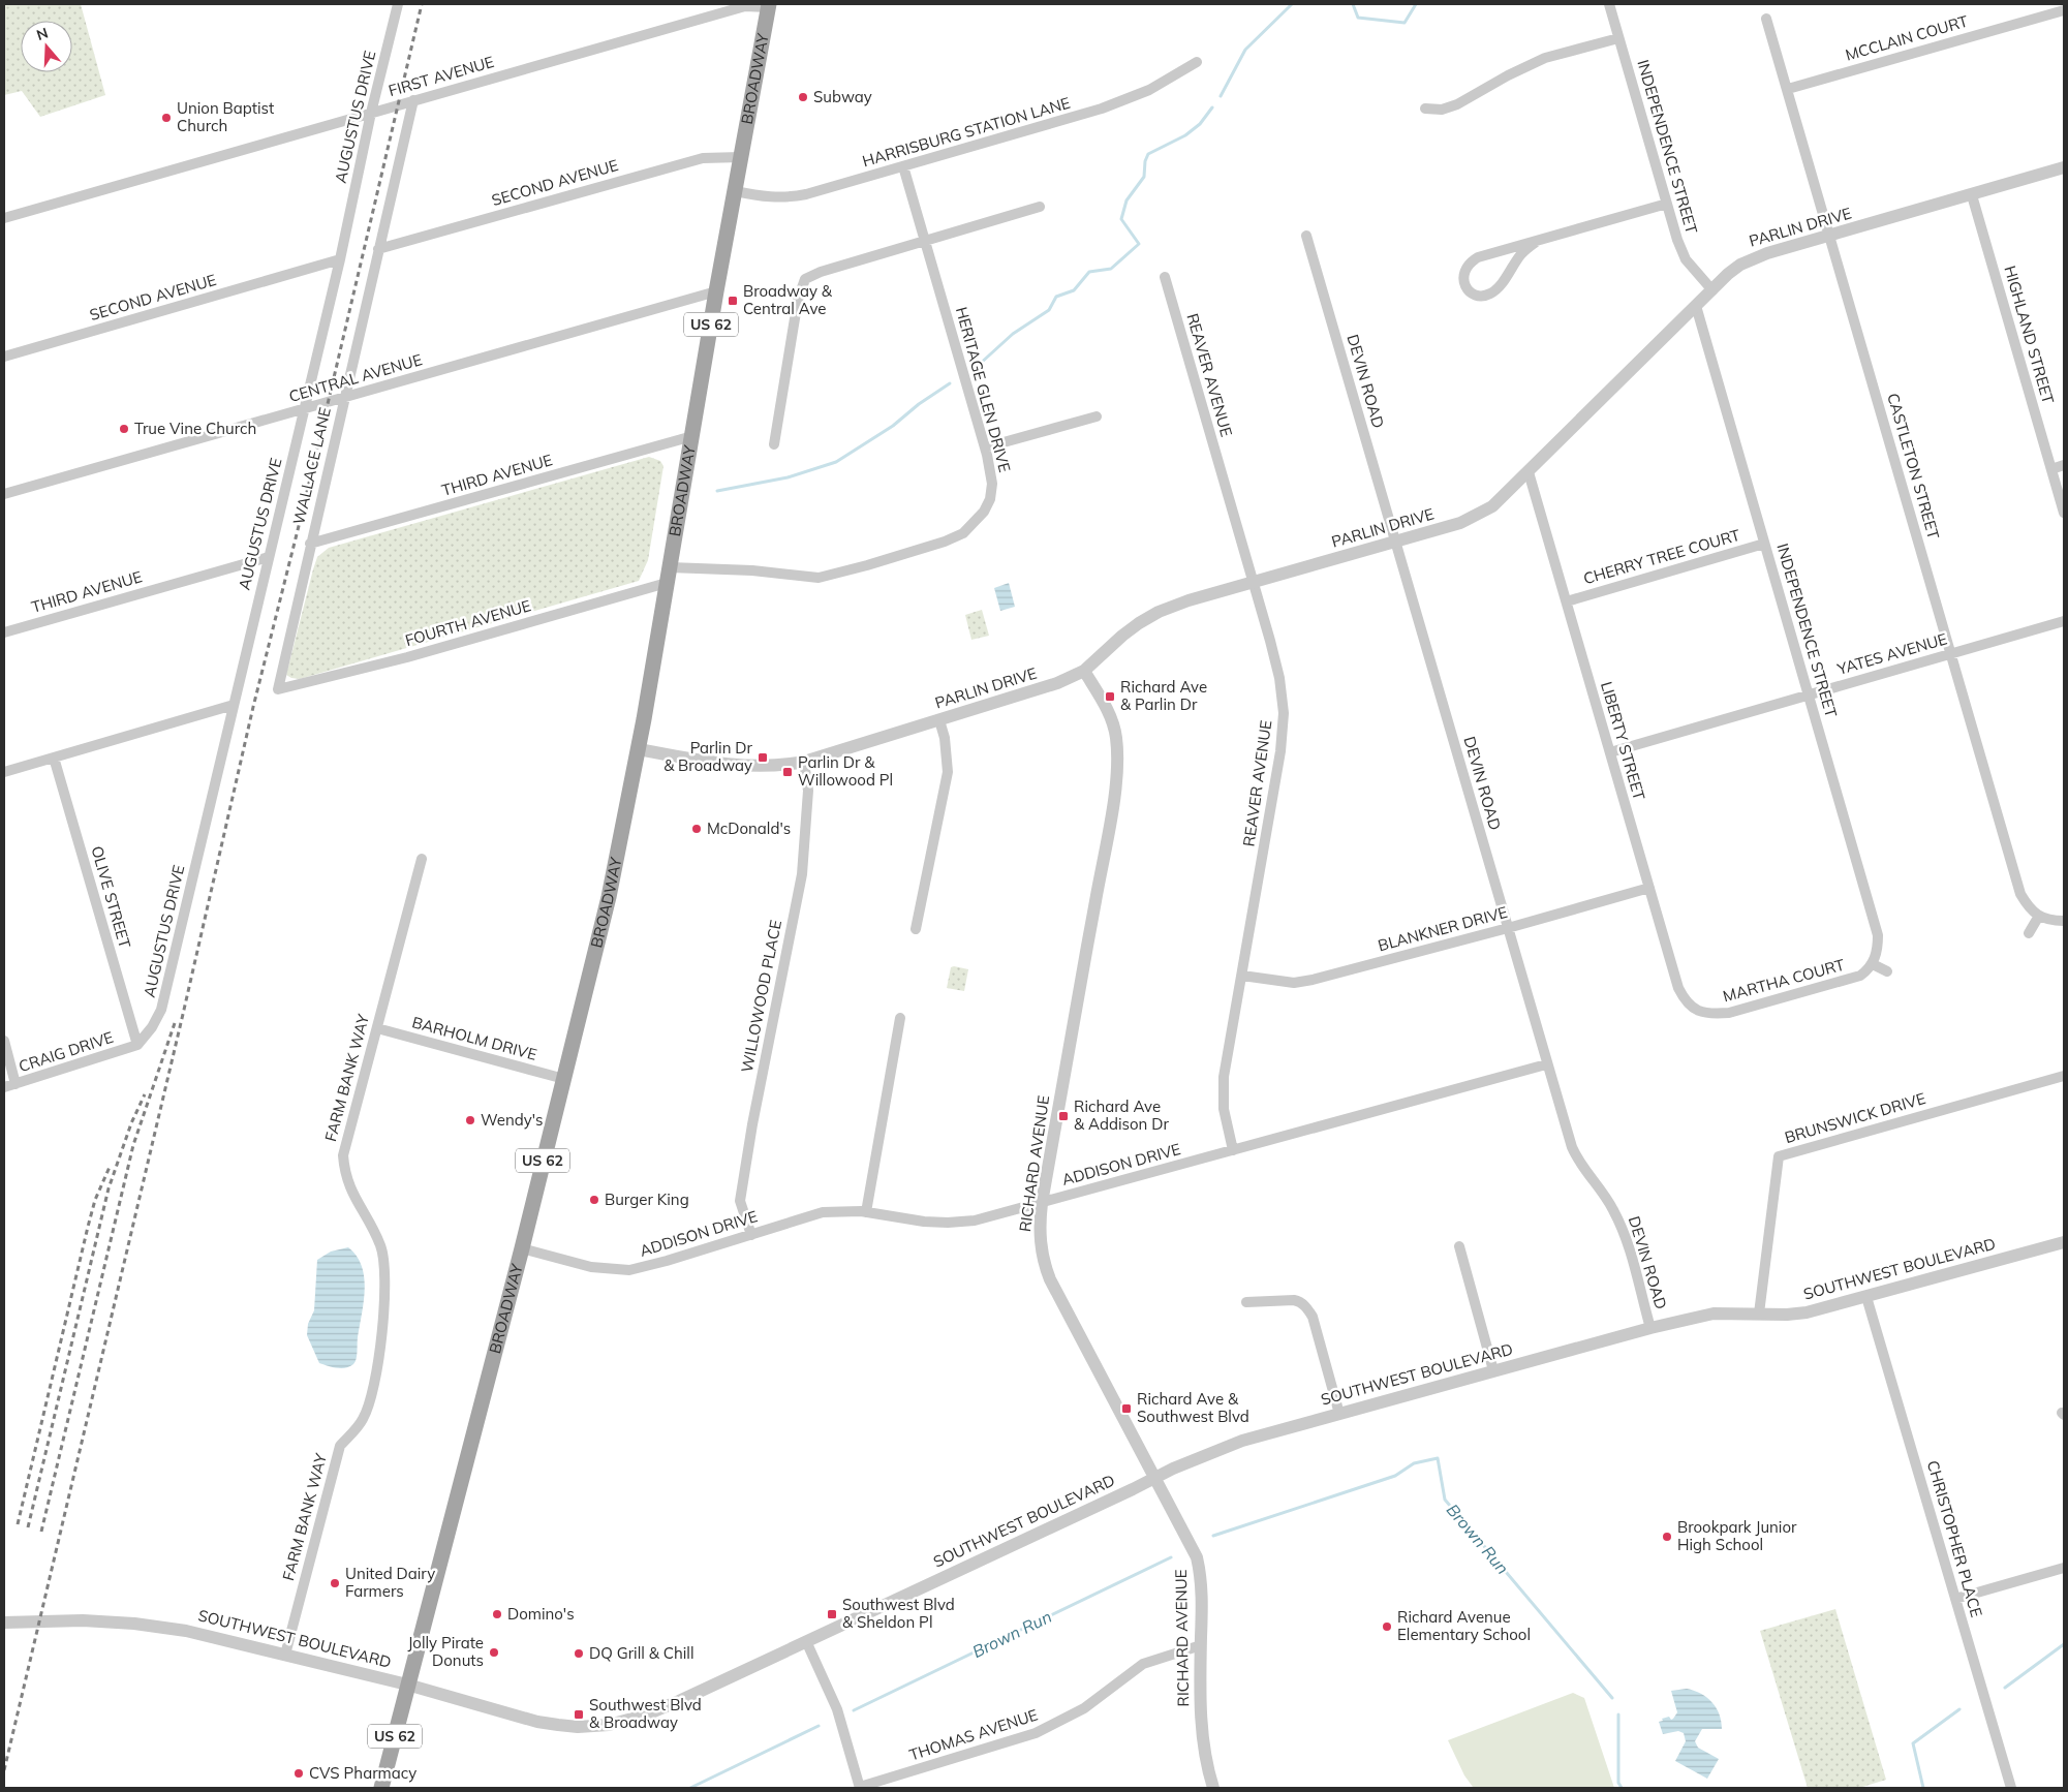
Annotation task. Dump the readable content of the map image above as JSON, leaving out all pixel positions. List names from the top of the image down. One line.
{"streets":{"main road":["BROADWAY","US 62"],"street":["MCCLAIN COURT","FIRST AVENUE","AUGUSTUS DRIVE","HARRISBURG STATION LANE","INDEPENDENCE STREET","SECOND AVENUE","PARLIN DRIVE","HIGHLAND STREET","REAVER AVENUE","CENTRAL AVENUE","DEVIN ROAD","HERITAGE GLEN DRIVE","WALLACE LANE","CASTLETON STREET","THIRD AVENUE","CHERRY TREE COURT","FOURTH AVENUE","YATES AVENUE","LIBERTY STREET","OLIVE STREET","BLANKNER DRIVE","MARTHA COURT","WILLOWOOD PLACE","BARHOLM DRIVE","CRAIG DRIVE","FARM BANK WAY","BRUNSWICK DRIVE","RICHARD AVENUE","ADDISON DRIVE","SOUTHWEST BOULEVARD","CHRISTOPHER PLACE","THOMAS AVENUE"]},"crossings":[["MCCLAIN COURT","CASTLETON STREET"],["FIRST AVENUE","BROADWAY"],["FIRST AVENUE","AUGUSTUS DRIVE"],["FIRST AVENUE","WALLACE LANE"],["BROADWAY","HARRISBURG STATION LANE"],["BROADWAY","SECOND AVENUE"],["BROADWAY","PARLIN DRIVE"],["BROADWAY","CENTRAL AVENUE"],["BROADWAY","HERITAGE GLEN DRIVE"],["BROADWAY","THIRD AVENUE"],["BROADWAY","FOURTH AVENUE"],["BROADWAY","BARHOLM DRIVE"],["BROADWAY","ADDISON DRIVE"],["BROADWAY","SOUTHWEST BOULEVARD"],["AUGUSTUS DRIVE","SECOND AVENUE"],["AUGUSTUS DRIVE","CENTRAL AVENUE"],["AUGUSTUS DRIVE","THIRD AVENUE"],["AUGUSTUS DRIVE","OLIVE STREET"],["AUGUSTUS DRIVE","CRAIG DRIVE"],["HARRISBURG STATION LANE","HERITAGE GLEN DRIVE"],["INDEPENDENCE STREET","PARLIN DRIVE"],["INDEPENDENCE STREET","CHERRY TREE COURT"],["INDEPENDENCE STREET","YATES AVENUE"],["INDEPENDENCE STREET","MARTHA COURT"],["SECOND AVENUE","WALLACE LANE"],["PARLIN DRIVE","HIGHLAND STREET"],["PARLIN DRIVE","REAVER AVENUE"],["PARLIN DRIVE","DEVIN ROAD"],["PARLIN DRIVE","CASTLETON STREET"],["PARLIN DRIVE","LIBERTY STREET"],["PARLIN DRIVE","WILLOWOOD PLACE"],["PARLIN DRIVE","RICHARD AVENUE"],["REAVER AVENUE","BLANKNER DRIVE"],["REAVER AVENUE","ADDISON DRIVE"],["CENTRAL AVENUE","WALLACE LANE"],["DEVIN ROAD","BLANKNER DRIVE"],["DEVIN ROAD","ADDISON DRIVE"],["DEVIN ROAD","SOUTHWEST BOULEVARD"],["WALLACE LANE","THIRD AVENUE"],["WALLACE LANE","FOURTH AVENUE"],["CASTLETON STREET","YATES AVENUE"],["CHERRY TREE COURT","LIBERTY STREET"],["YATES AVENUE","LIBERTY STREET"],["LIBERTY STREET","BLANKNER DRIVE"],["LIBERTY STREET","MARTHA COURT"],["OLIVE STREET","CRAIG DRIVE"],["WILLOWOOD PLACE","ADDISON DRIVE"],["BARHOLM DRIVE","FARM BANK WAY"],["FARM BANK WAY","SOUTHWEST BOULEVARD"],["BRUNSWICK DRIVE","SOUTHWEST BOULEVARD"],["RICHARD AVENUE","ADDISON DRIVE"],["RICHARD AVENUE","SOUTHWEST BOULEVARD"],["RICHARD AVENUE","THOMAS AVENUE"],["SOUTHWEST BOULEVARD","CHRISTOPHER PLACE"]],"water":["Brown Run"],"places":{"other":["Subway","Union Baptist Church","True Vine Church","McDonald's","Wendy's","Burger King","Brookpark Junior High School","United Dairy Farmers","Domino's","Richard Avenue Elementary School","Jolly Pirate Donuts","DQ Grill & Chill","CVS Pharmacy"],"transit":["Broadway & Central Ave","Richard Ave & Parlin Dr","Parlin Dr & Broadway","Parlin Dr & Willowood Pl","Richard Ave & Addison Dr","Richard Ave & Southwest Blvd","Southwest Blvd & Sheldon Pl","Southwest Blvd & Broadway"]},"north":"top"}
